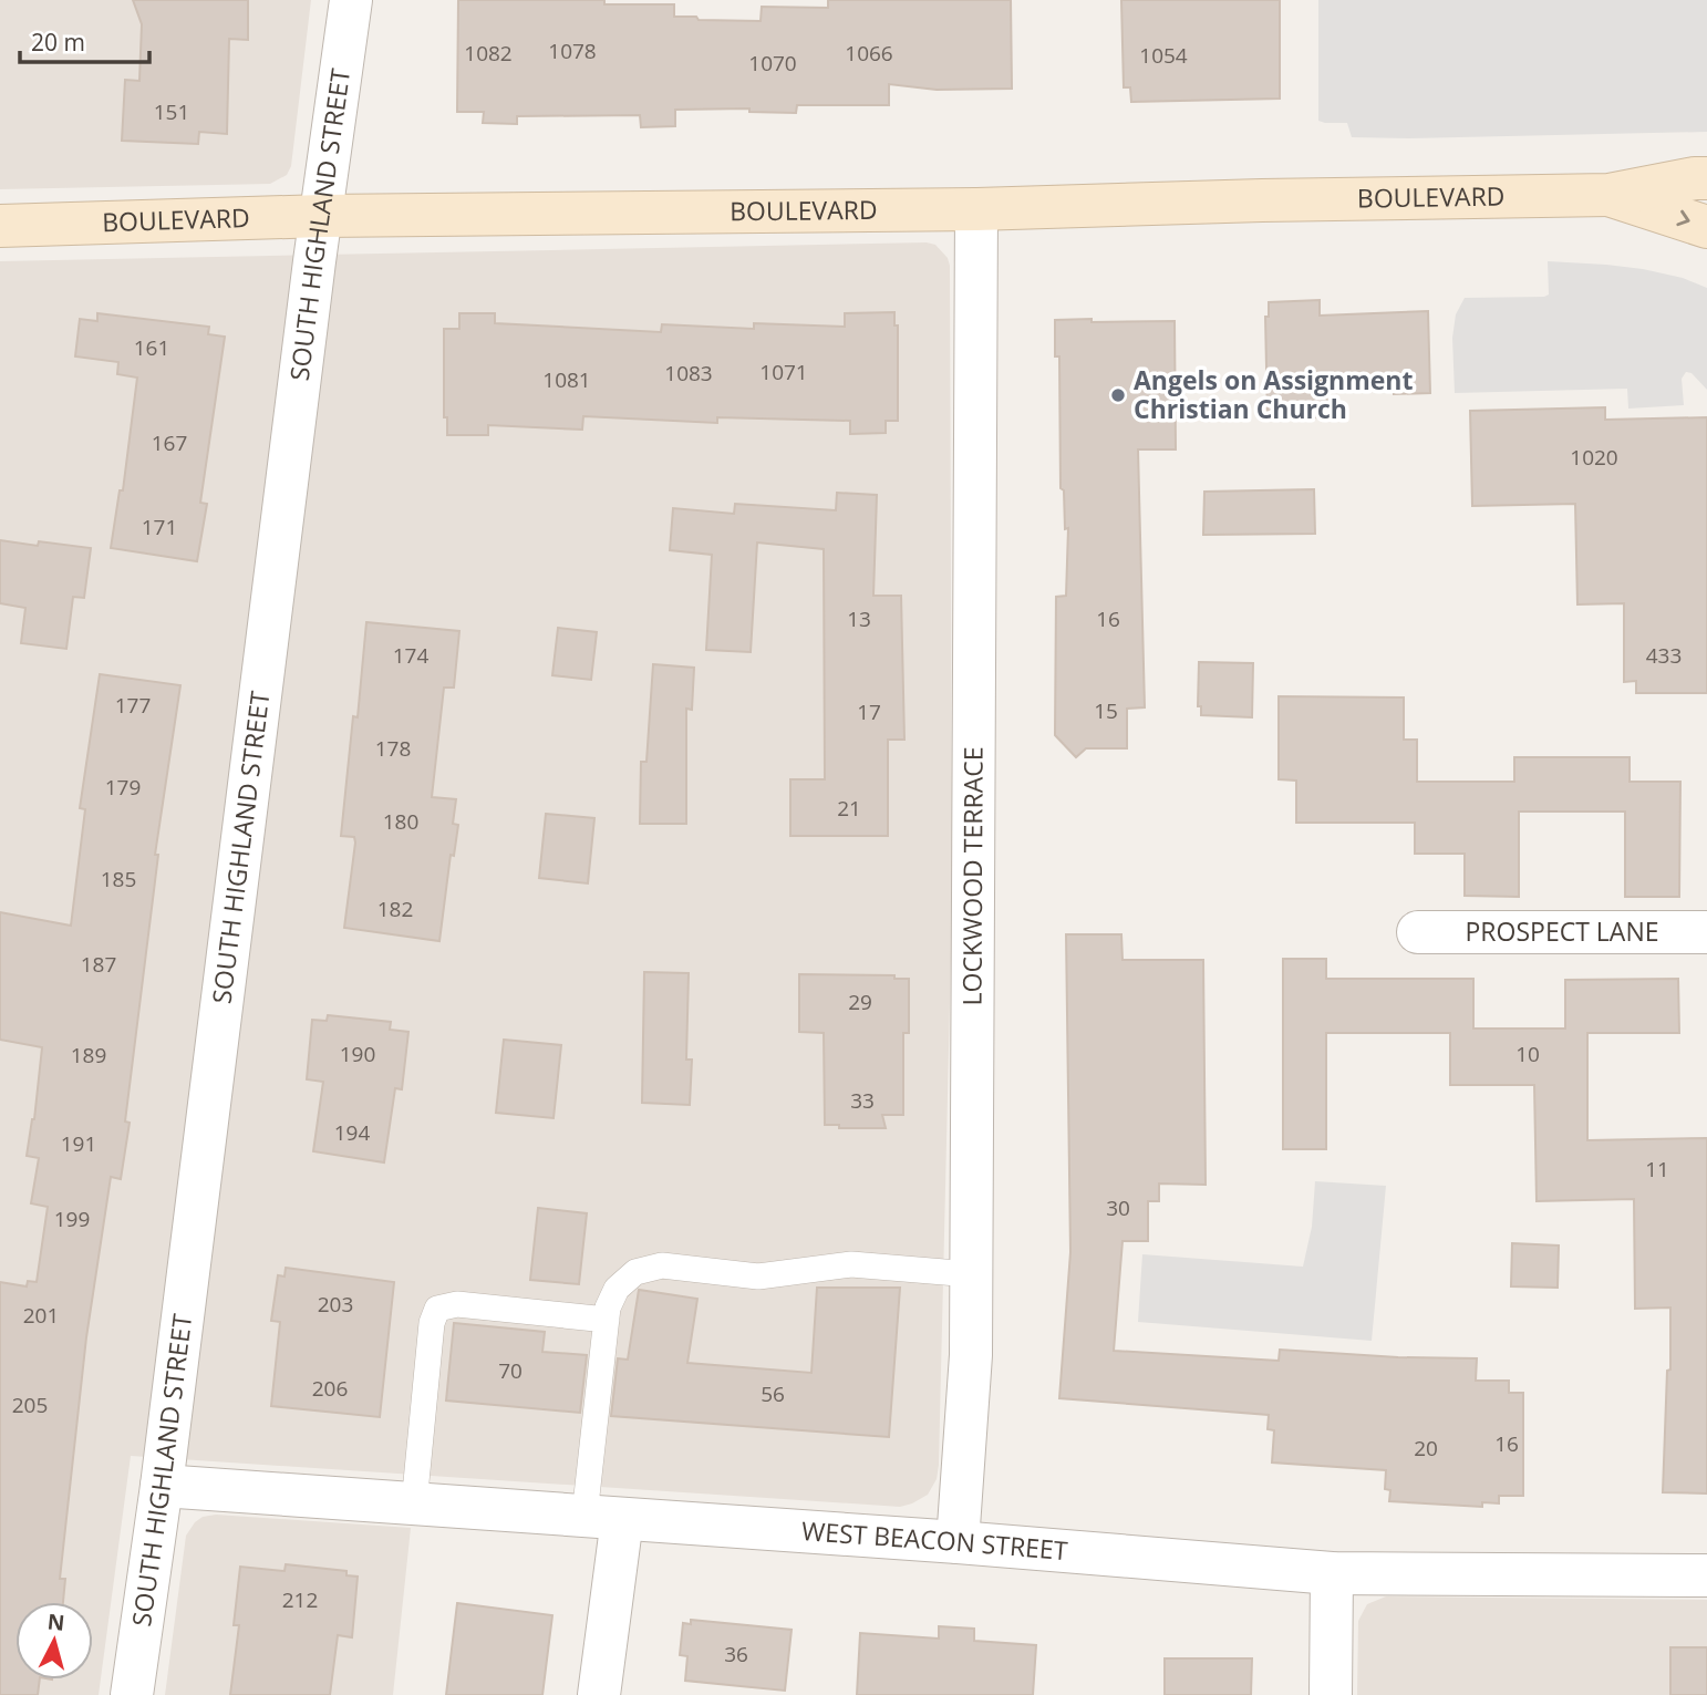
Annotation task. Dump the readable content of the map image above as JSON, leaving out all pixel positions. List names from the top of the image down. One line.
{"streets":{"main road":["BOULEVARD"],"street":["SOUTH HIGHLAND STREET","LOCKWOOD TERRACE","PROSPECT LANE","WEST BEACON STREET"]},"crossings":[["BOULEVARD","SOUTH HIGHLAND STREET"],["BOULEVARD","LOCKWOOD TERRACE"],["SOUTH HIGHLAND STREET","WEST BEACON STREET"],["LOCKWOOD TERRACE","WEST BEACON STREET"]],"places":["Angels on Assignment Christian Church"],"house_numbers":["1078","1082","1066","1054","1070","151","161","1071","1083","1081","167","1020","171","13","16","174","433","177","15","17","178","179","21","180","185","182","187","29","190","10","189","33","194","191","11","30","199","203","201","70","206","56","205","16","20","212","36"],"scale_bar":"20 m","north":"top"}
